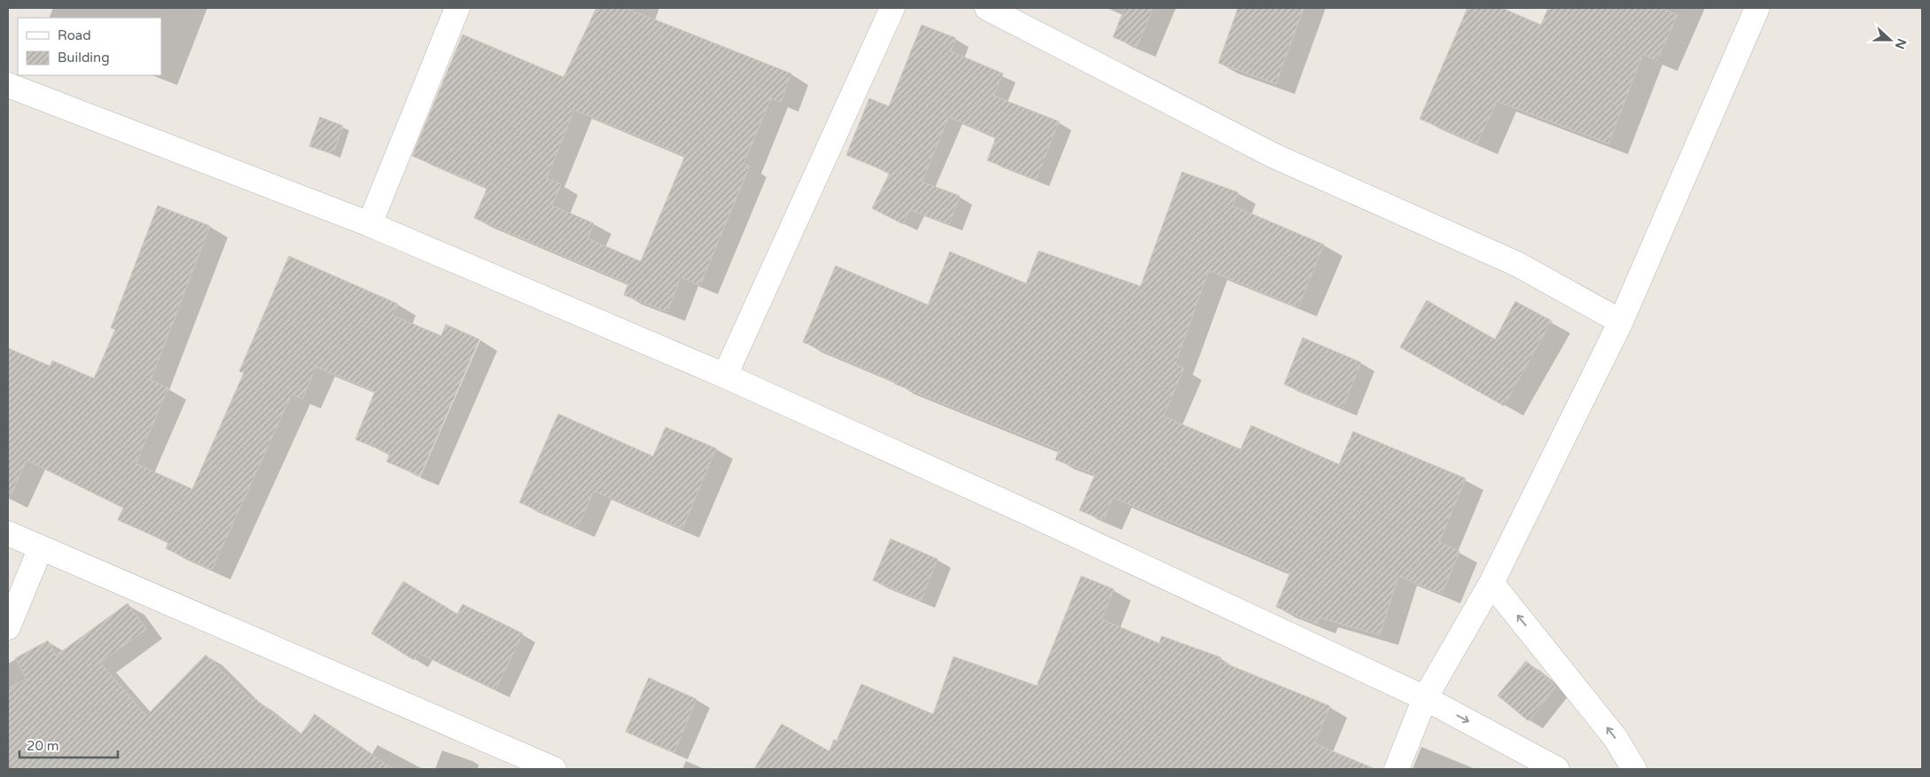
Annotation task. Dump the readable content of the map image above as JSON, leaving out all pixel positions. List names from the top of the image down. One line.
{"legend":["Road","Building"],"scale_bar":"20 m","north":"right"}
